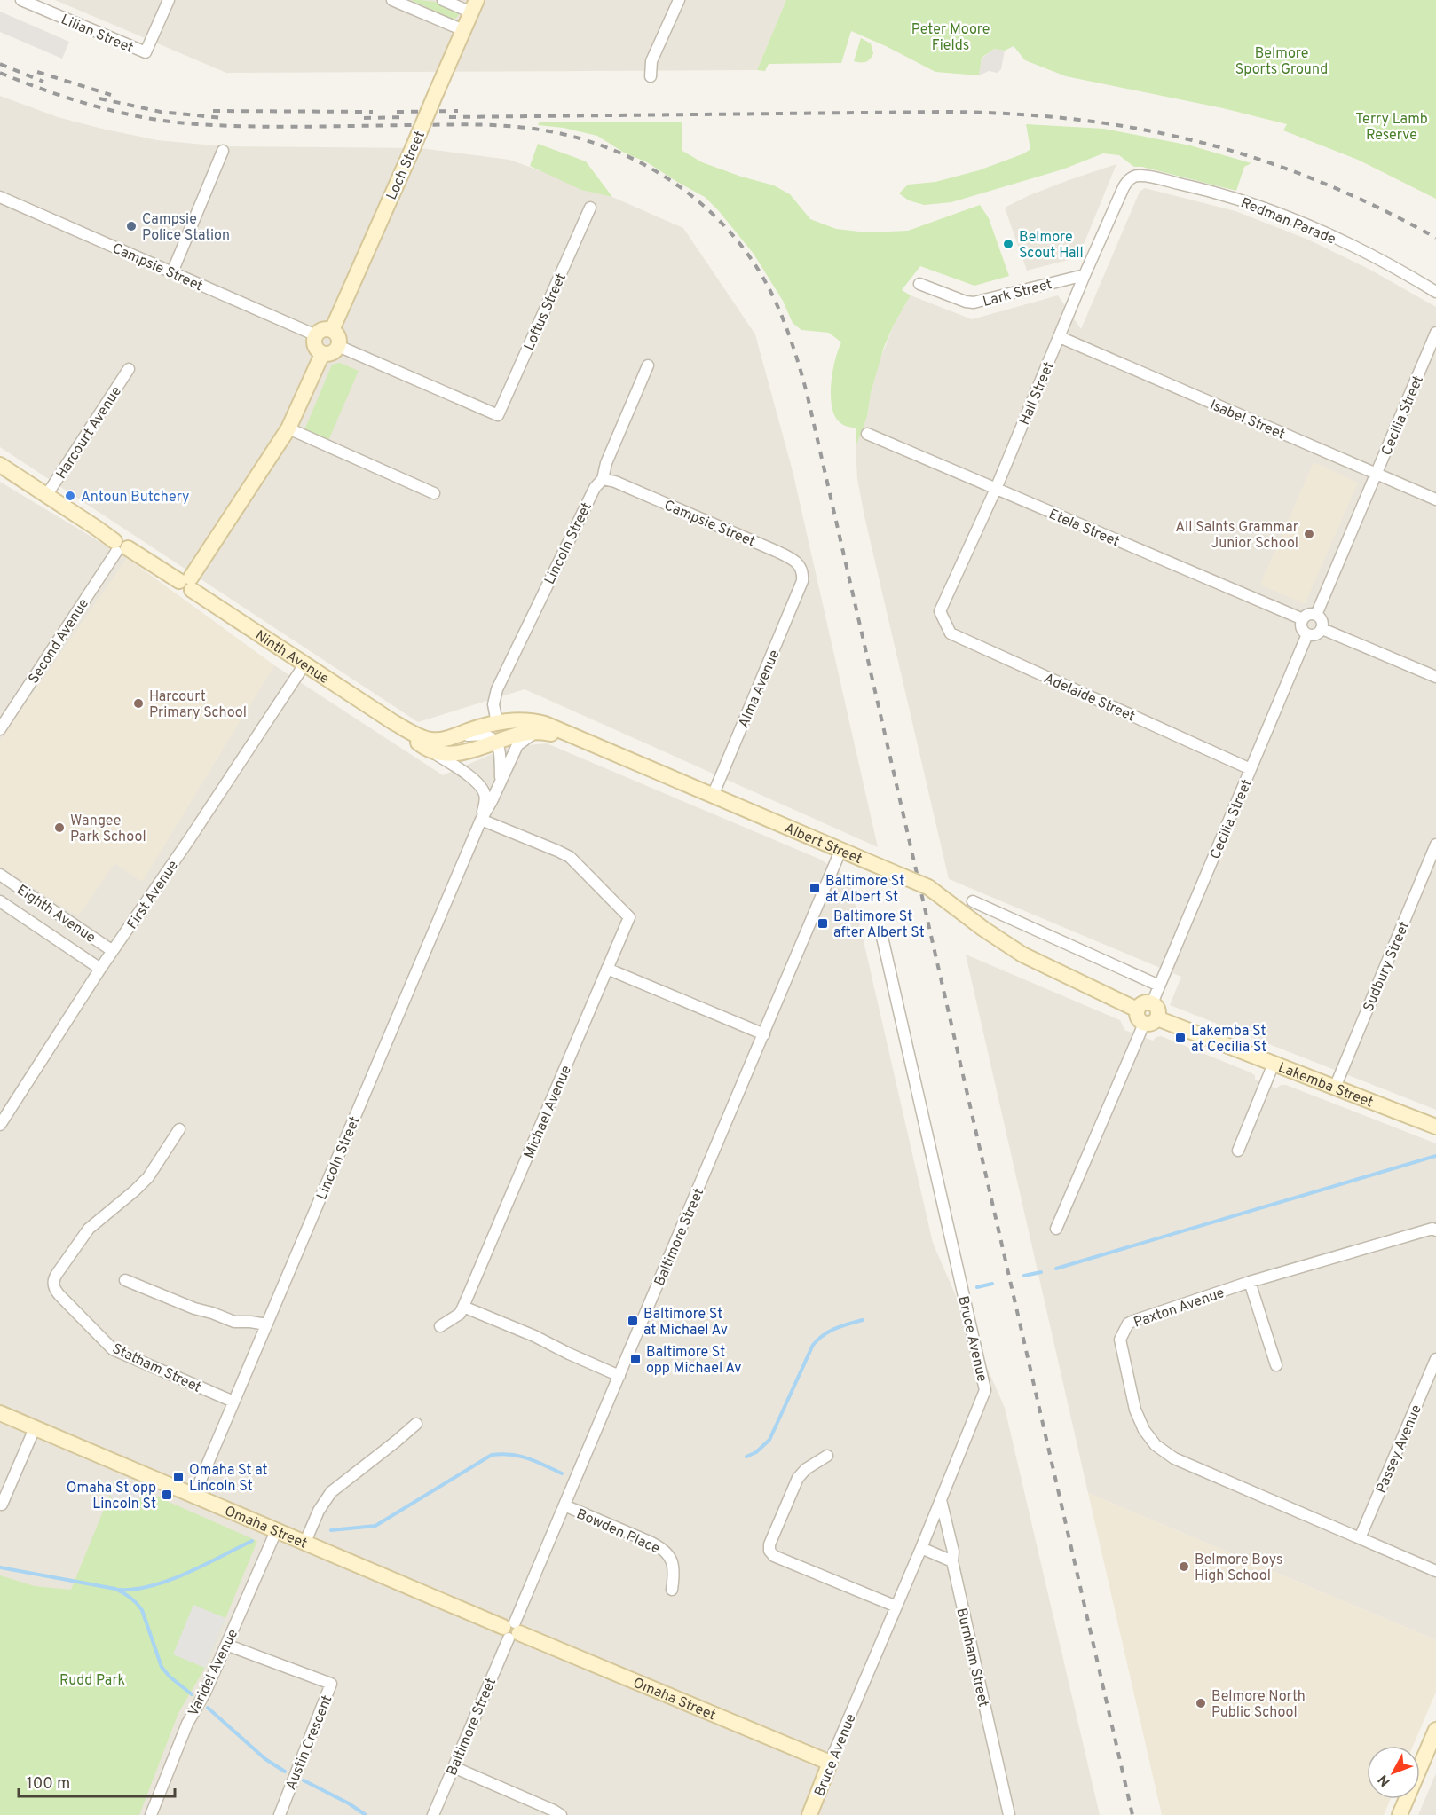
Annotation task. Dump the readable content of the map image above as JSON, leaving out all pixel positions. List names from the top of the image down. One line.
{"streets":{"main road":["Loch Street","Ninth Avenue","Albert Street","Lakemba Street","Bruce Avenue","Omaha Street"],"street":["Lilian Street","Redman Parade","Campsie Street","Lark Street","Loftus Street","Hall Street","Cecilia Street","Isabel Street","Harcourt Avenue","Etela Street","Lincoln Street","Second Avenue","Alma Avenue","Adelaide Street","First Avenue","Eighth Avenue","Sudbury Street","Michael Avenue","Baltimore Street","Paxton Avenue","Statham Street","Passey Avenue","Bowden Place","Burnham Street","Varidel Avenue","Austin Crescent"]},"crossings":[["Loch Street","Campsie Street"],["Loch Street","Loftus Street"],["Redman Parade","Hall Street"],["Campsie Street","Loftus Street"],["Campsie Street","Lincoln Street"],["Campsie Street","Alma Avenue"],["Lark Street","Hall Street"],["Hall Street","Isabel Street"],["Hall Street","Etela Street"],["Hall Street","Adelaide Street"],["Cecilia Street","Isabel Street"],["Cecilia Street","Etela Street"],["Cecilia Street","Adelaide Street"],["Cecilia Street","Albert Street"],["Cecilia Street","Lakemba Street"],["Harcourt Avenue","Ninth Avenue"],["Lincoln Street","Albert Street"],["Lincoln Street","Michael Avenue"],["Lincoln Street","Statham Street"],["Lincoln Street","Omaha Street"],["Second Avenue","Ninth Avenue"],["Ninth Avenue","Albert Street"],["Ninth Avenue","First Avenue"],["Alma Avenue","Albert Street"],["Albert Street","Lakemba Street"],["Albert Street","Baltimore Street"],["First Avenue","Eighth Avenue"],["Sudbury Street","Lakemba Street"],["Baltimore Street","Omaha Street"],["Baltimore Street","Bowden Place"],["Paxton Avenue","Passey Avenue"],["Bruce Avenue","Omaha Street"],["Bruce Avenue","Burnham Street"],["Omaha Street","Varidel Avenue"],["Varidel Avenue","Austin Crescent"]],"parks":["Peter Moore Fields","Belmore Sports Ground","Terry Lamb Reserve","Rudd Park"],"places":{"other":["Campsie Police Station","Belmore Scout Hall","Antoun Butchery","All Saints Grammar Junior School","Harcourt Primary School","Wangee Park School","Belmore Boys High School","Belmore North Public School"],"transit":["Baltimore St at Albert St","Baltimore St after Albert St","Lakemba St at Cecilia St","Baltimore St at Michael Av","Baltimore St opp Michael Av","Omaha St at Lincoln St","Omaha St opp Lincoln St"]},"scale_bar":"100 m","north":"bottom left"}
